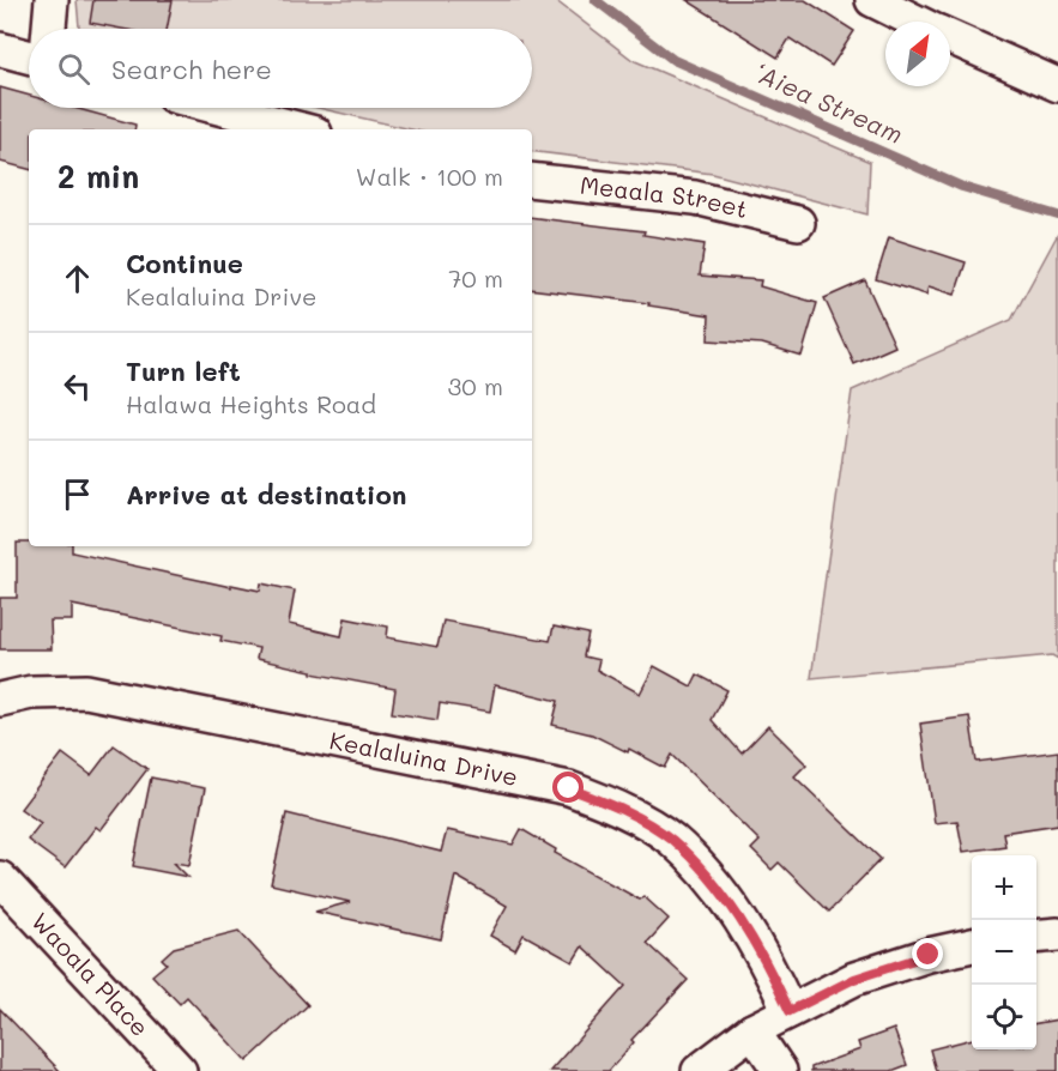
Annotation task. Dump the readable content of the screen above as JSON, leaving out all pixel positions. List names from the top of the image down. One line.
{"streets":{"street":["Meaala Street","Kealaluina Drive","Waoala Place"]},"water":["ʻAiea Stream"],"north":"top right","page":{"search":"Search here","heading":["2 min","Walk · 100 m"],"list":[["Continue","Kealaluina Drive","70 m"],["Turn left","Halawa Heights Road","30 m"],"Arrive at destination"],"map_buttons":["+","−"]}}
